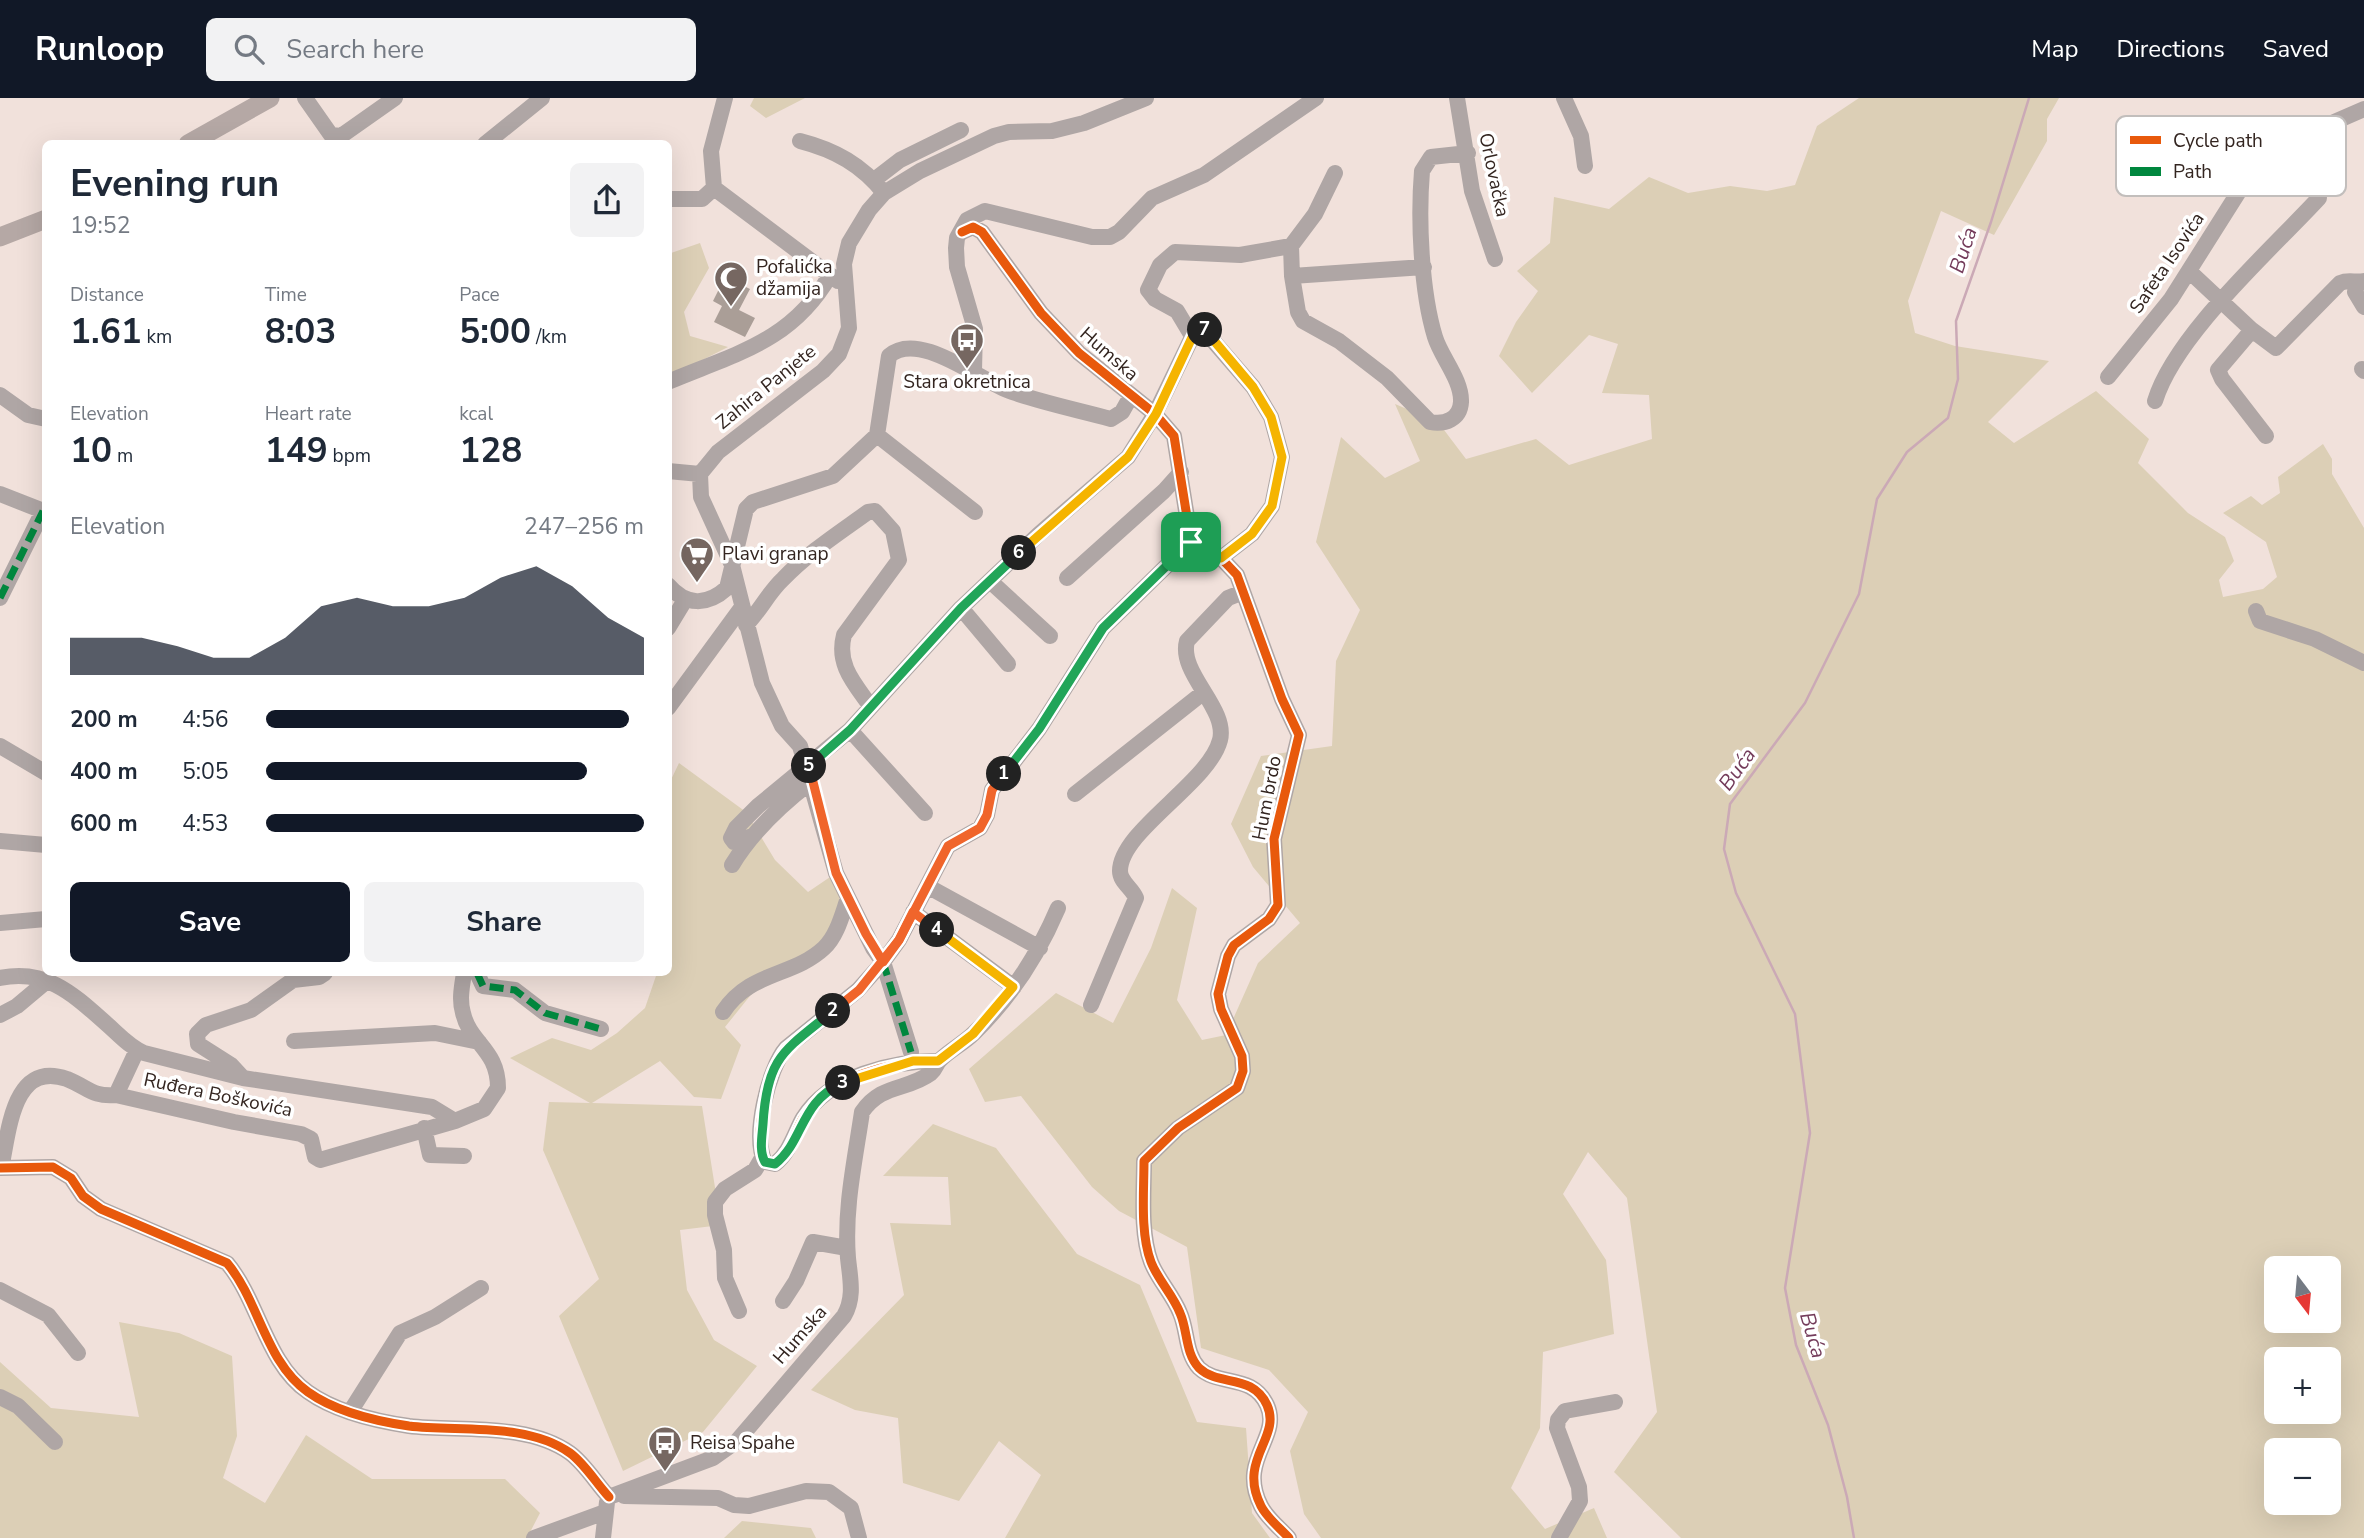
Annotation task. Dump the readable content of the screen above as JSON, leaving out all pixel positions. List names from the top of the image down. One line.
{"streets":{"street":["Orlovačka","Safeta Isovića","Humska","Zahira Panjete","Hum brdo","Ruđera Boškovića"]},"crossings":[["Humska","Hum brdo"]],"water":["Buća"],"places":{"mosque":["Pofalićka džamija"],"bus stop":["Stara okretnica","Reisa Spahe"],"supermarket":["Plavi granap"]},"legend":["Cycle path","Path"],"north":"bottom","page":{"header":"Runloop","search":"Search here","nav":["Map","Directions","Saved"],"heading":["Evening run","19:52"],"stats":[["Distance","1.61 km"],["Time","8:03"],["Pace","5:00 /km"],["Elevation","10 m"],["Heart rate","149 bpm"],["kcal","128"]],"pins":["7","6","5","1","4","2","3"],"chart":["Elevation","247–256 m"],"list":[{"name":"200 m","note":"4:56"},{"name":"400 m","note":"5:05"},{"name":"600 m","note":"4:53"}],"buttons":["Save","Share"],"map_buttons":["+","−"]}}
